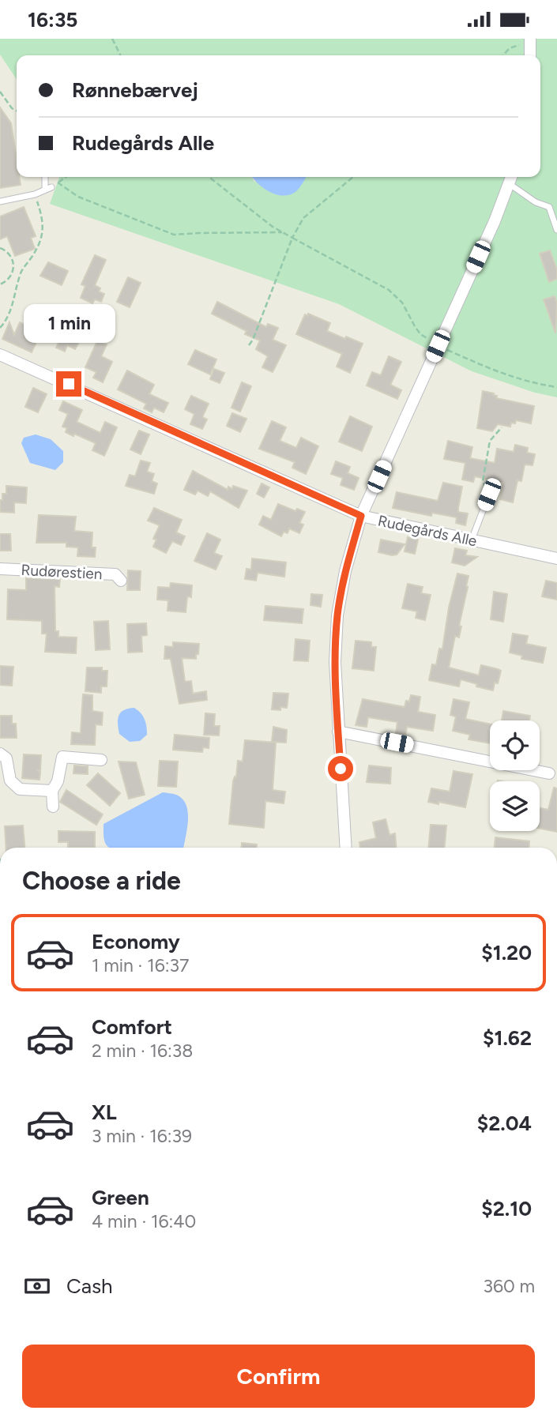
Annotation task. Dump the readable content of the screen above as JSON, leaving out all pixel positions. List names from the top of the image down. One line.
{"streets":{"street":["Rudegårds Alle","Rudørestien"]},"page":{"status":"16:35","banner":["Rønnebærvej","Rudegårds Alle"],"bubble":"1 min","heading":"Choose a ride","list":[{"name":"Economy","note":"1 min · 16:37","value":"$1.20"},{"name":"Comfort","note":"2 min · 16:38","value":"$1.62"},{"name":"XL","note":"3 min · 16:39","value":"$2.04"},{"name":"Green","note":"4 min · 16:40","value":"$2.10"}],"pay":["Cash","360 m"],"buttons":"Confirm"}}
